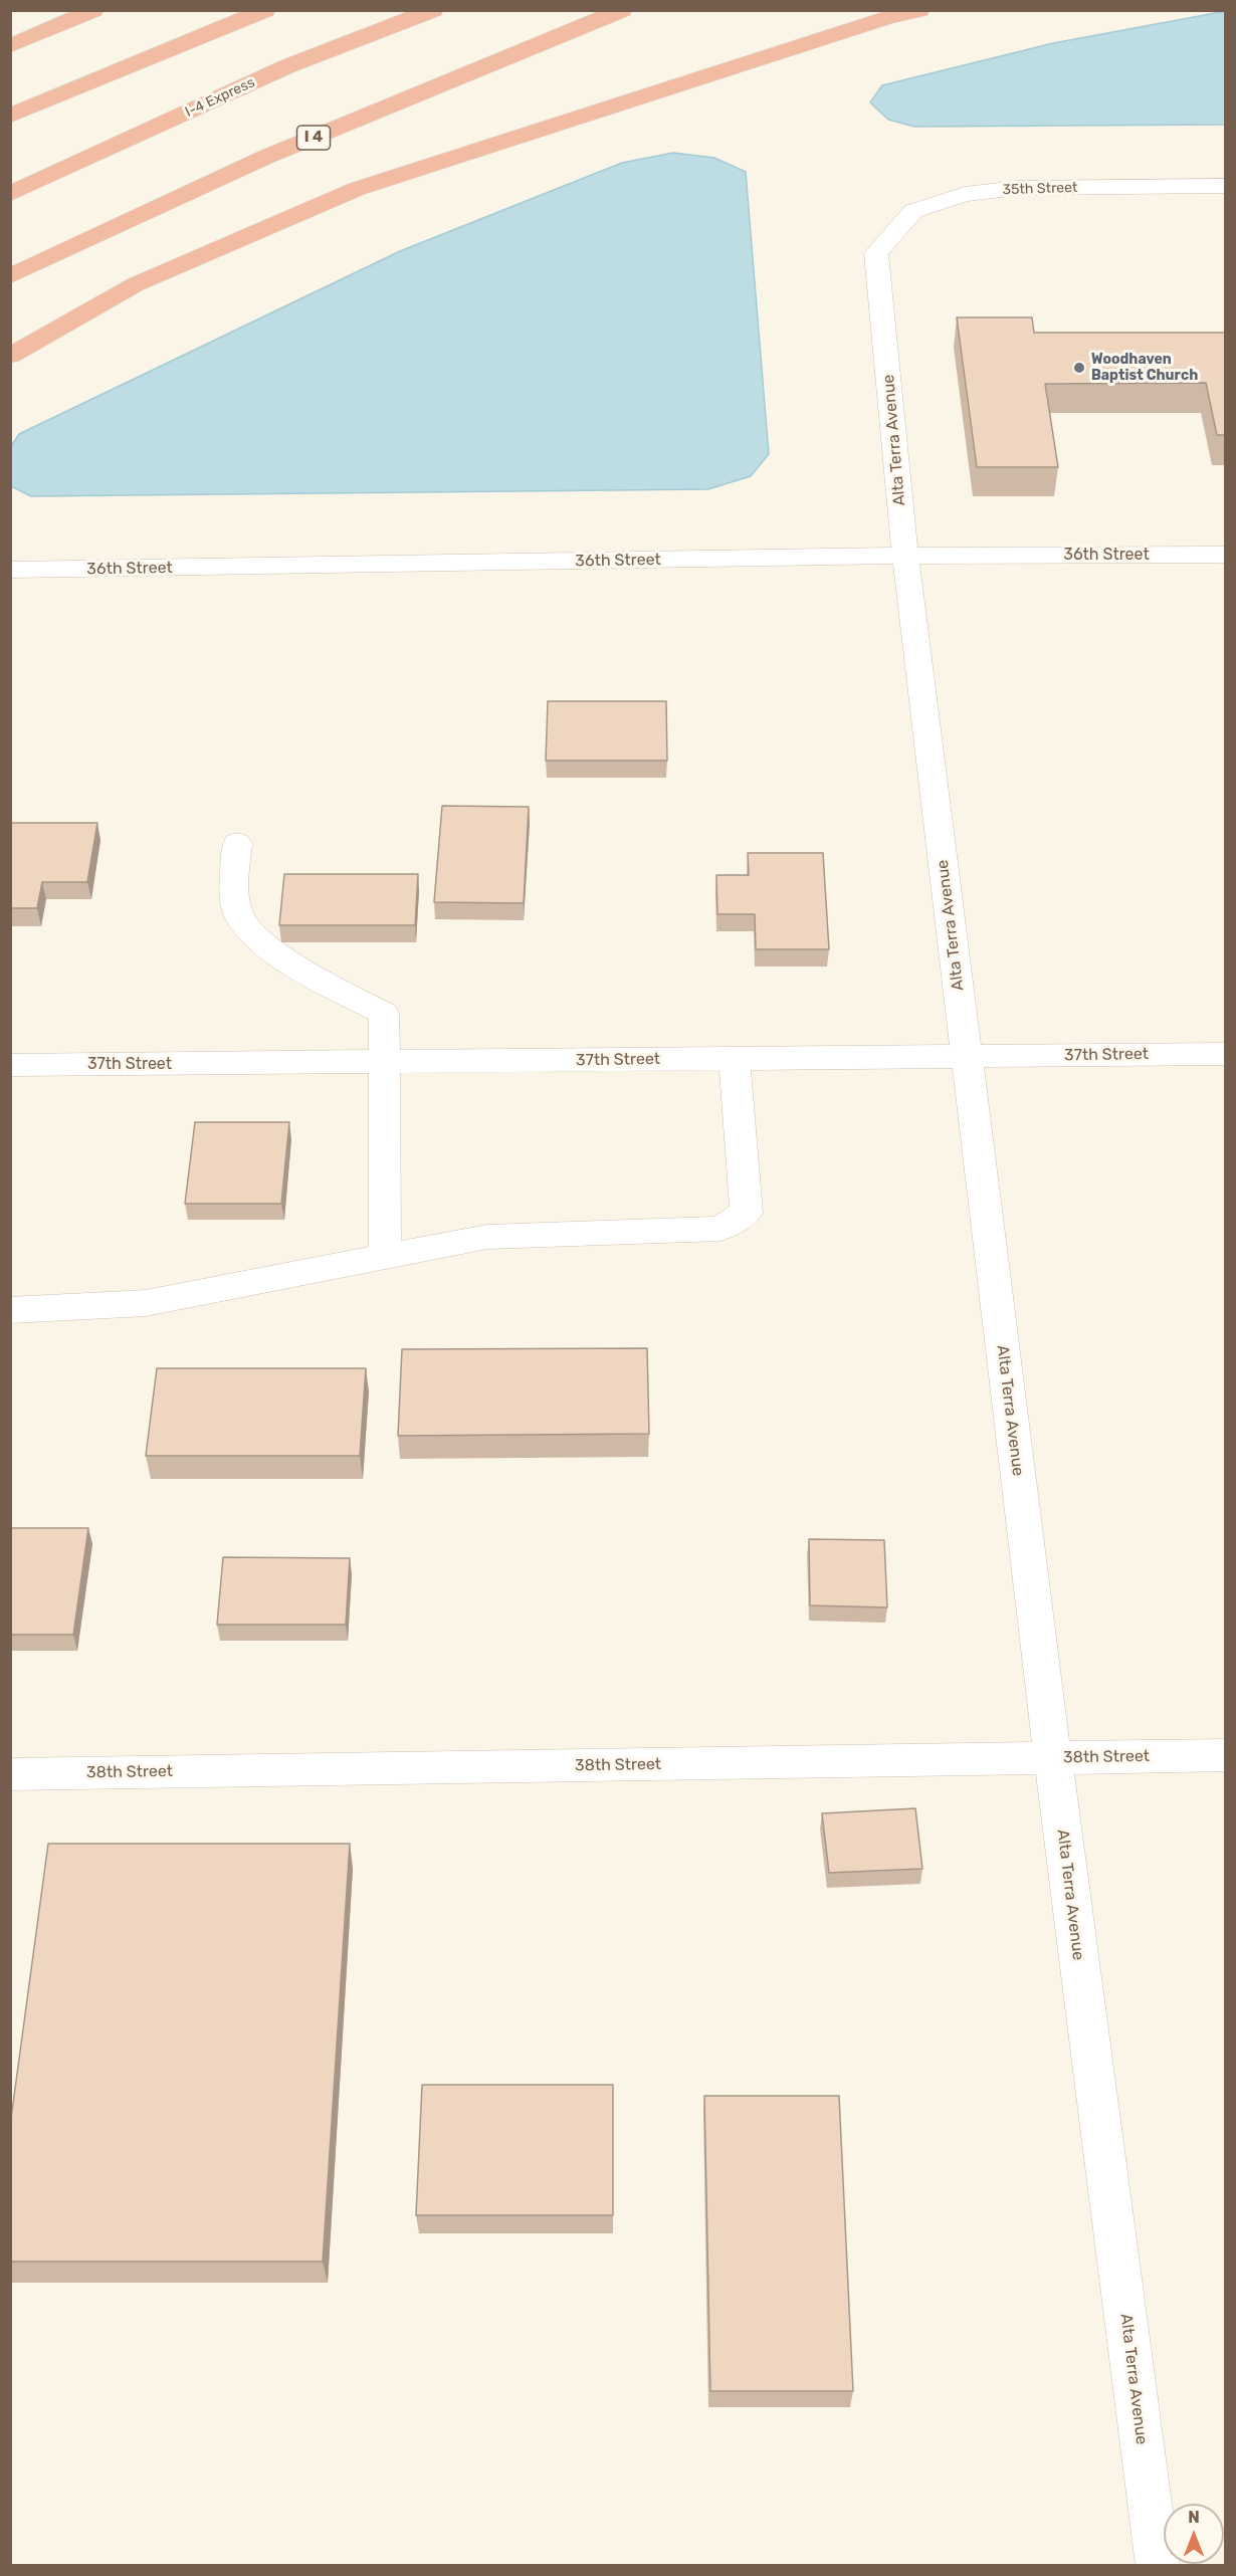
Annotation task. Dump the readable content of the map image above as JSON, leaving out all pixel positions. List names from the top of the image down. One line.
{"streets":{"highway":["I-4 Express","I 4"],"street":["35th Street","Alta Terra Avenue","36th Street","37th Street","38th Street"]},"crossings":[["35th Street","Alta Terra Avenue"],["Alta Terra Avenue","36th Street"],["Alta Terra Avenue","37th Street"],["Alta Terra Avenue","38th Street"]],"places":["Woodhaven Baptist Church"],"north":"top"}
